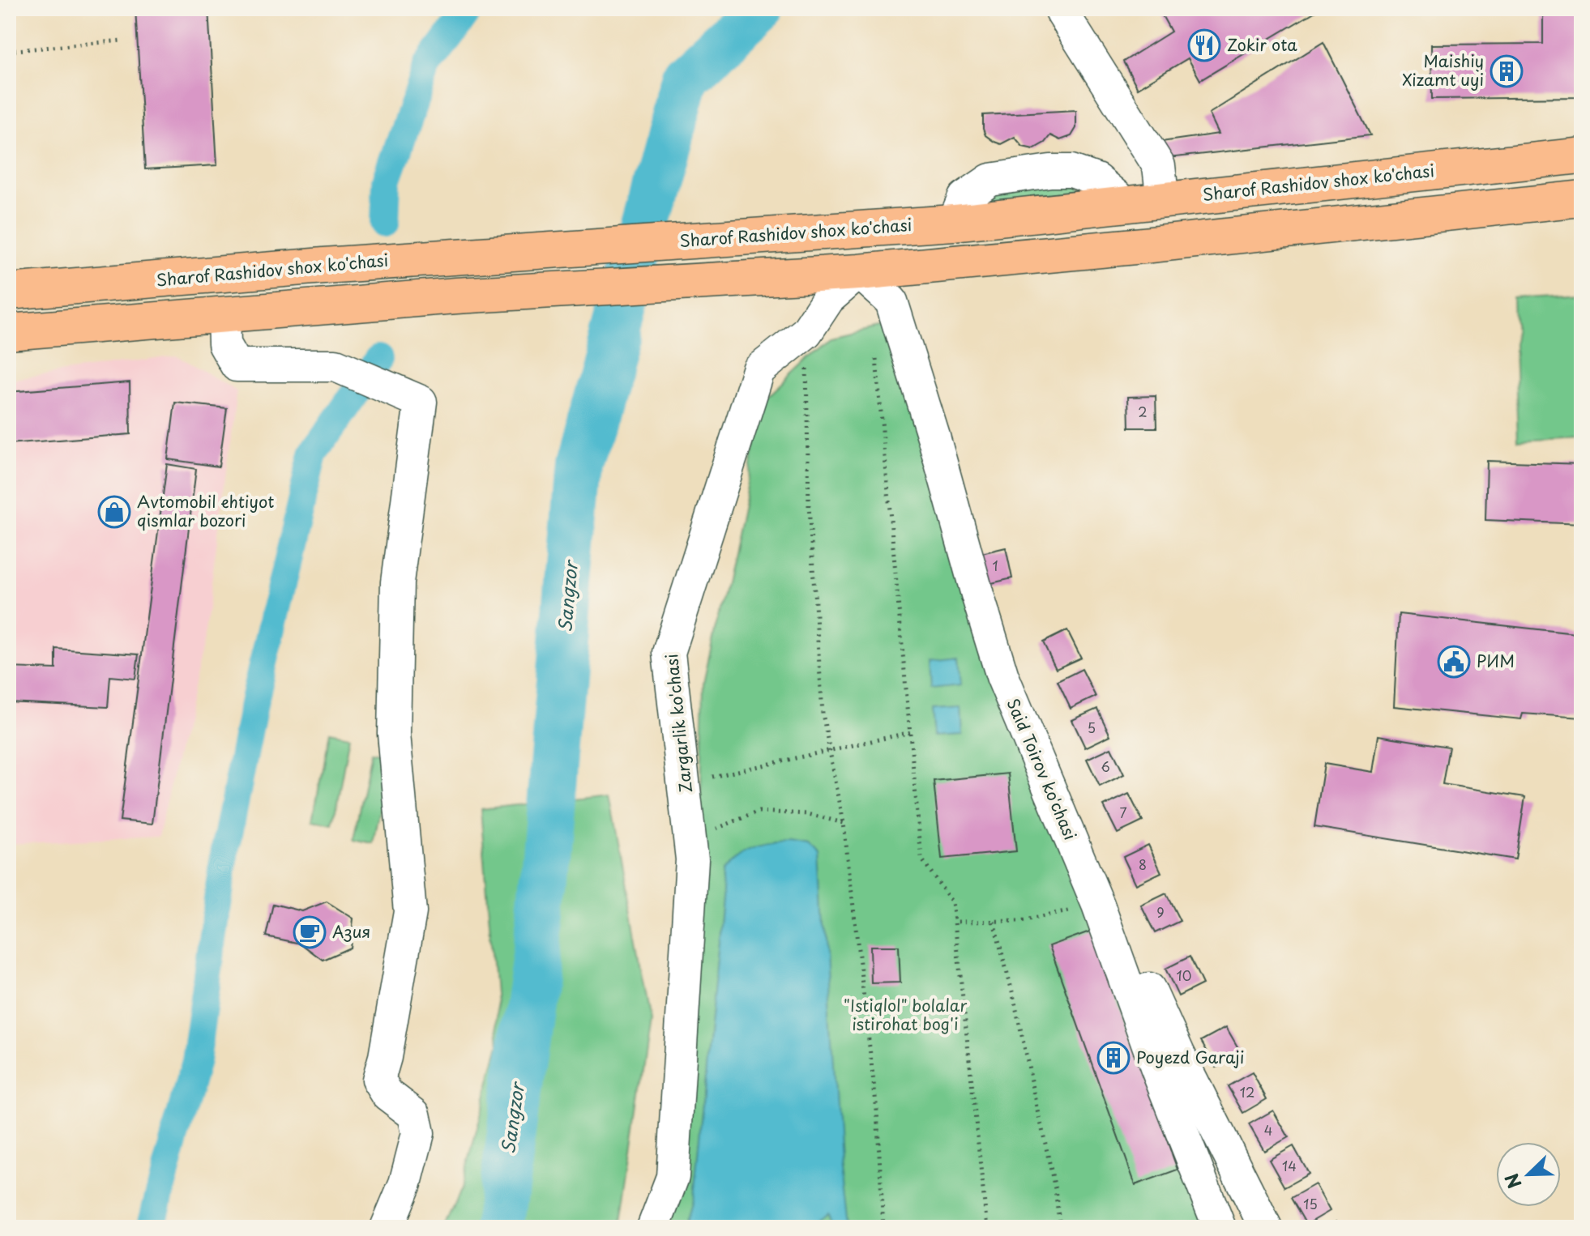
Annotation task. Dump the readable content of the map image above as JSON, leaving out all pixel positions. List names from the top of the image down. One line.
{"streets":{"main road":["Sharof Rashidov shox ko'chasi"],"street":["Zargarlik ko'chasi","Said Toirov ko'chasi"]},"crossings":[["Zargarlik ko'chasi","Said Toirov ko'chasi"]],"water":["Sangzor"],"parks":["\"Istiqlol\" bolalar istirohat bog'i"],"places":{"restaurant":["Zokir ota"],"building":["Maishiy Xizamt uyi","Poyezd Garaji"],"shop":["Avtomobil ehtiyot qismlar bozori"],"public building":["РИМ"],"cafe":["Азия"]},"house_numbers":["2","1","5","6","7","8","9","10","12","4","14","15"],"north":"bottom left"}
